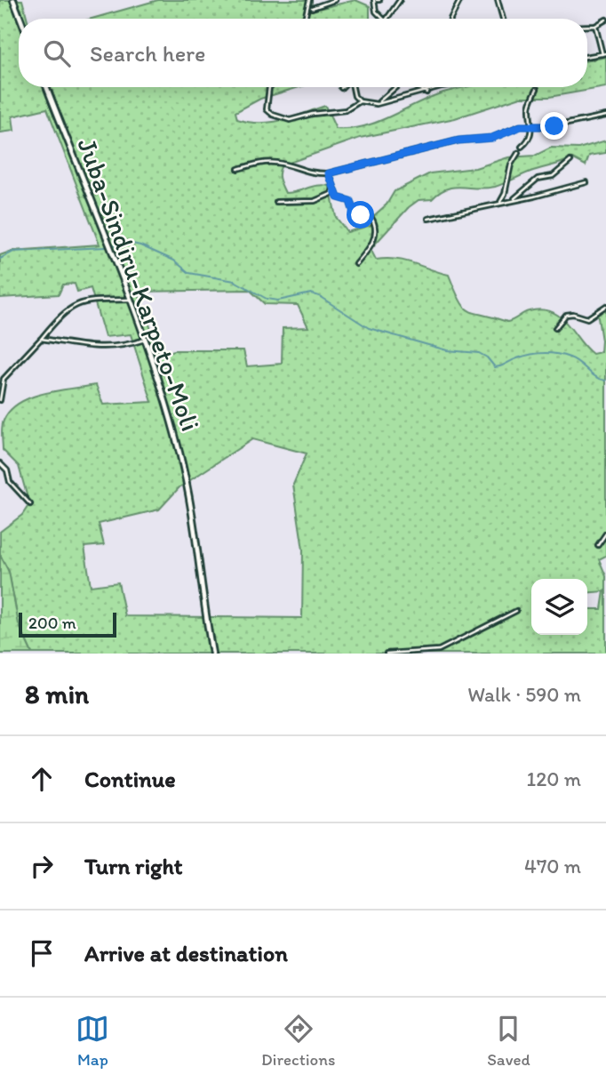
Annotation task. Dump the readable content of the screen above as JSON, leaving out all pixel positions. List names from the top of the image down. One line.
{"streets":{"main road":["Juba-Sindiru-Karpeto-Moli"]},"scale_bar":"200 m","page":{"search":"Search here","scale":"200 m","heading":["8 min","Walk · 590 m"],"list":[["Continue","120 m"],["Turn right","470 m"],"Arrive at destination"],"nav":["Map","Directions","Saved"]}}
